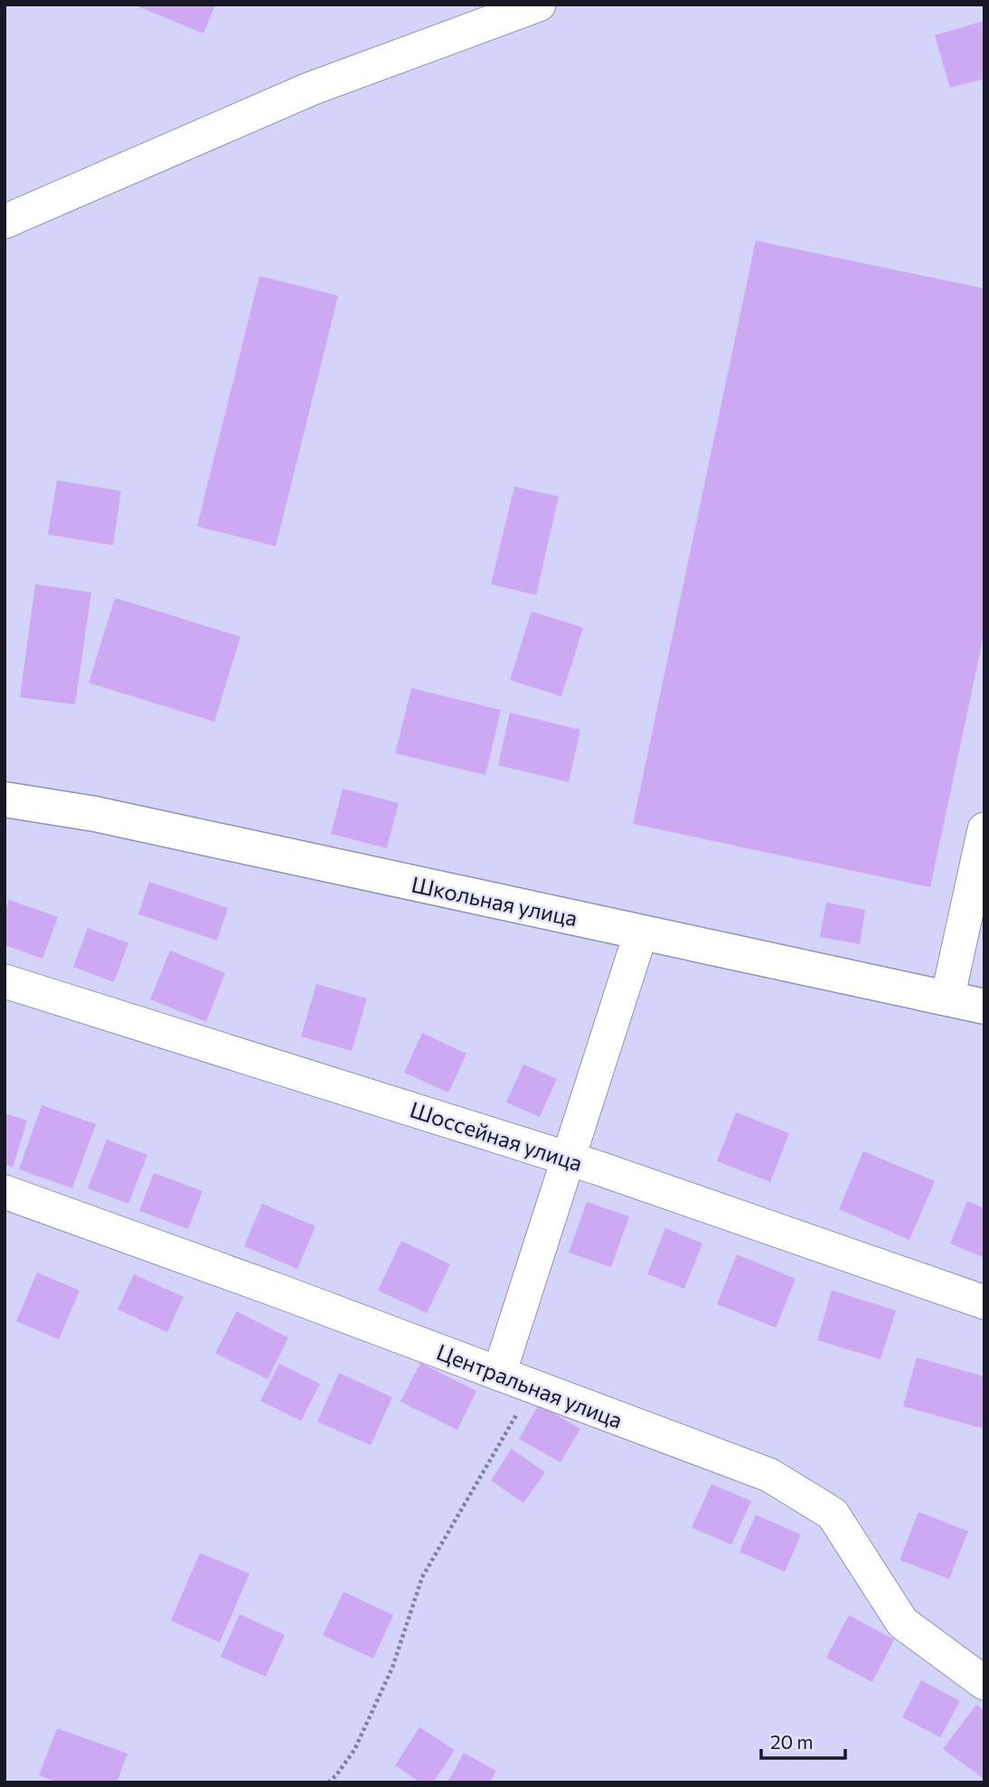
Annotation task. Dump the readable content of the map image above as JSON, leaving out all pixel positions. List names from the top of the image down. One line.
{"streets":{"main road":["Школьная улица"],"street":["Шоссейная улица","Центральная улица"]},"scale_bar":"20 m"}
